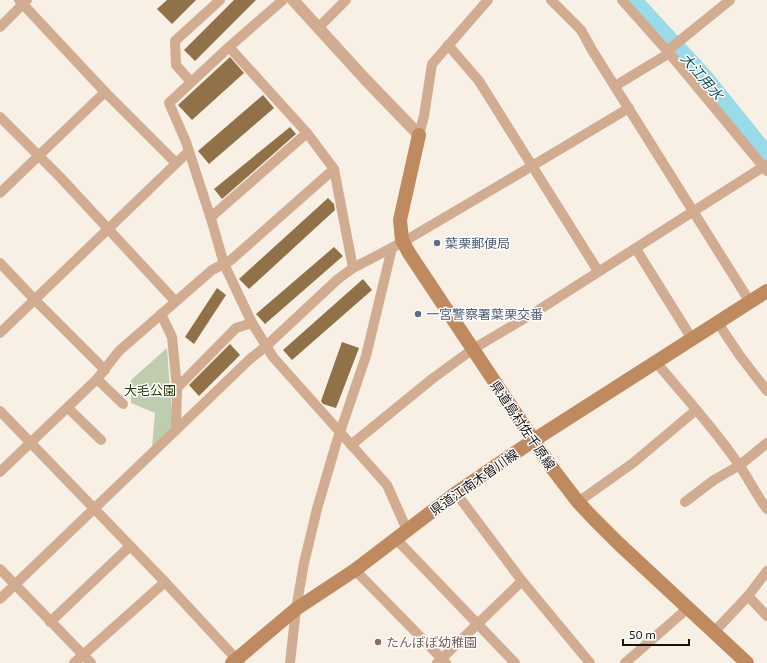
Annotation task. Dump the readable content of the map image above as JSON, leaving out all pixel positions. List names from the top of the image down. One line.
{"streets":{"main road":["県道島村佐千原線","県道江南木曽川線"]},"crossings":[["県道島村佐千原線","県道江南木曽川線"]],"water":["大江用水"],"parks":["大毛公園"],"places":["葉栗郵便局","一宮警察署葉栗交番","たんぽぽ幼稚園"],"scale_bar":"50 m"}
